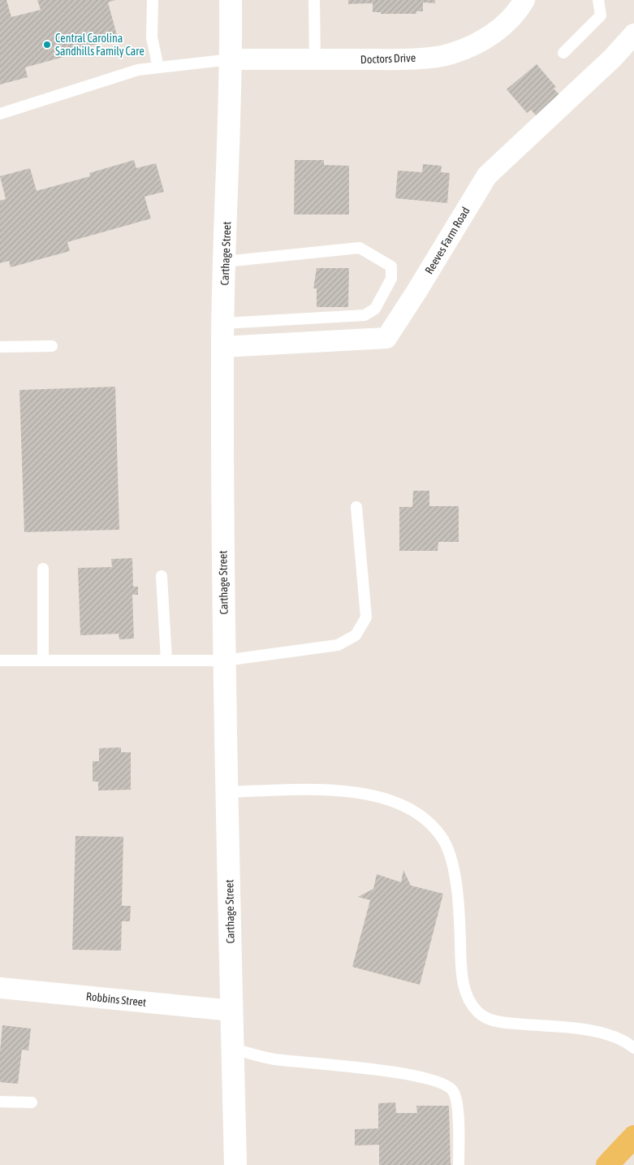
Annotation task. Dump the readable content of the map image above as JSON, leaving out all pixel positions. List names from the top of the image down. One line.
{"streets":{"main road":["Carthage Street"],"street":["Doctors Drive","Reeves Farm Road","Robbins Street"]},"crossings":[["Doctors Drive","Carthage Street"],["Reeves Farm Road","Carthage Street"],["Carthage Street","Robbins Street"]],"places":["Central Carolina Sandhills Family Care"]}
